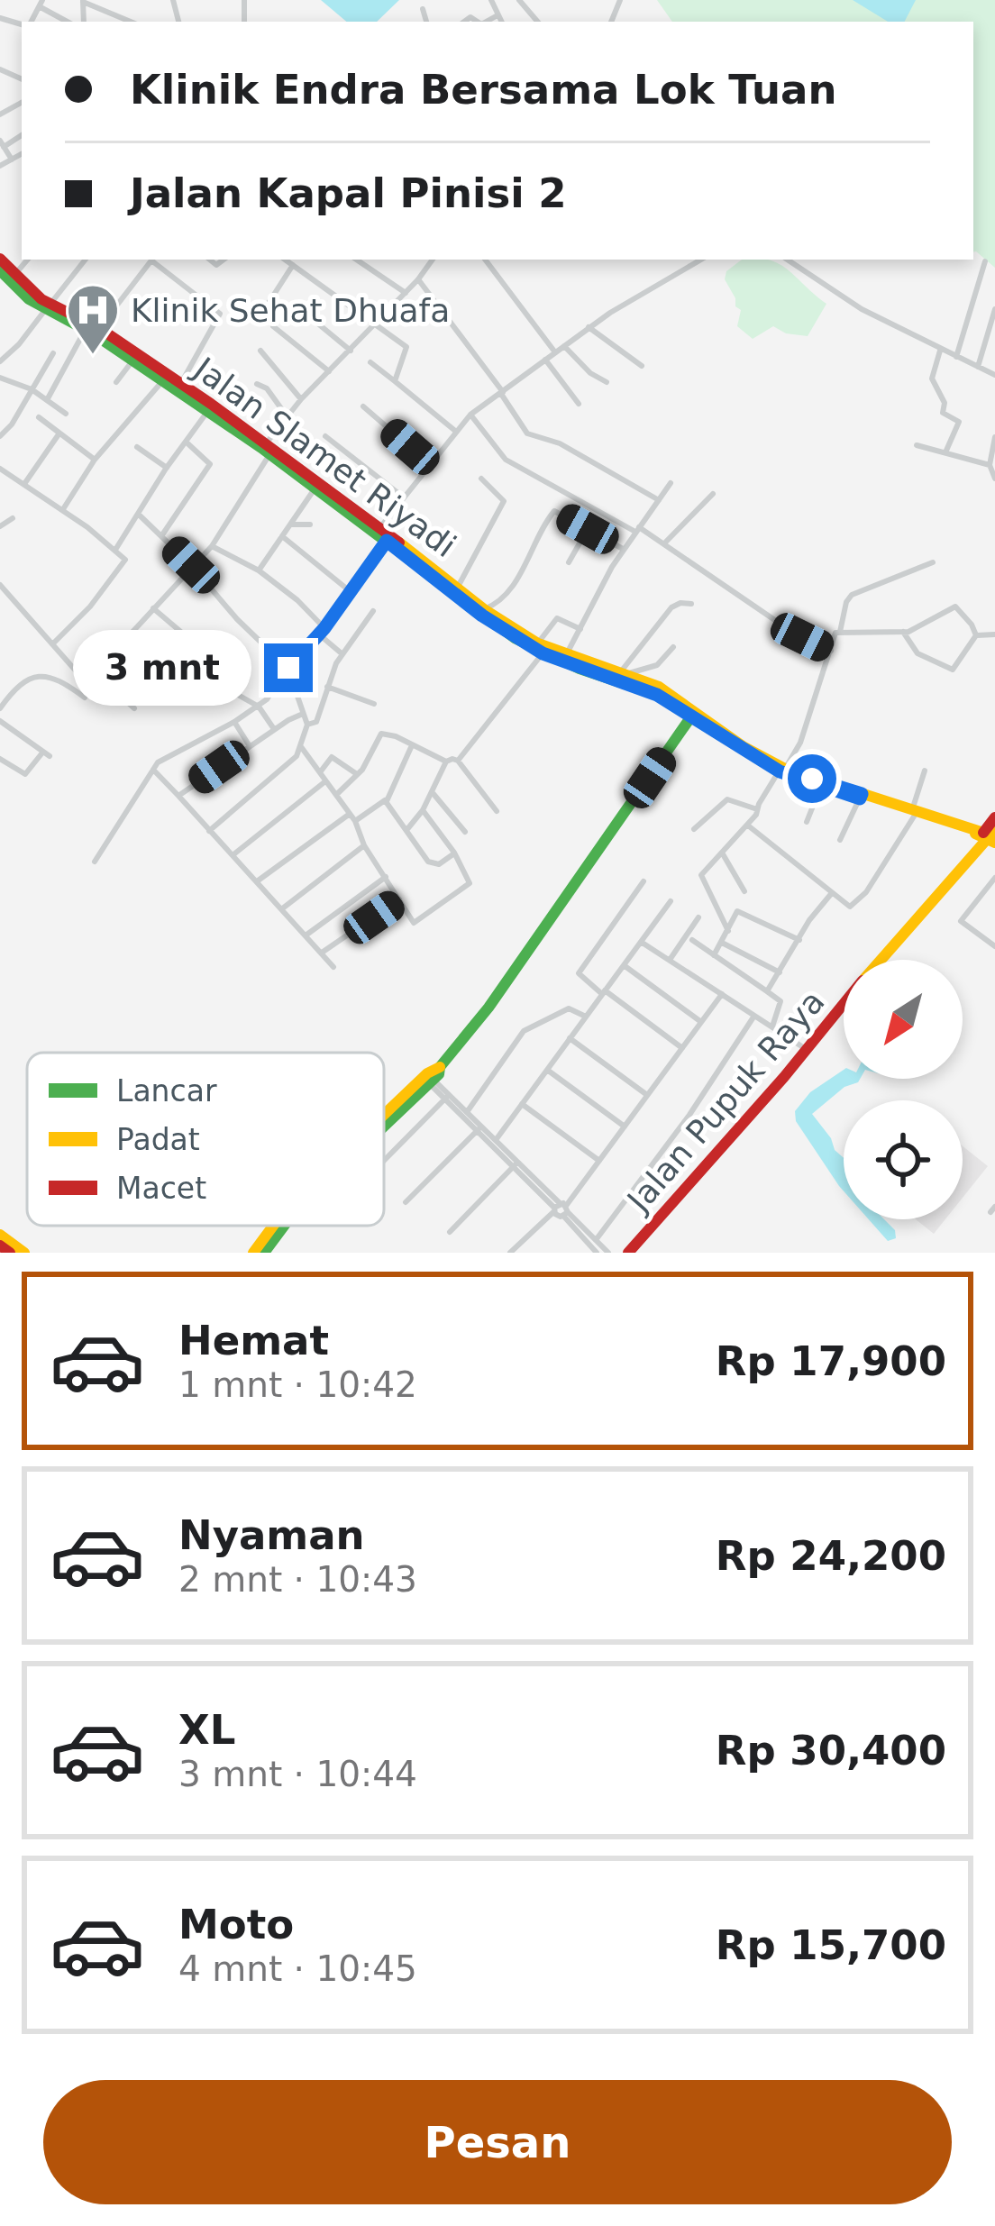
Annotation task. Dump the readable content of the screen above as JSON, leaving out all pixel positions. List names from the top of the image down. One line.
{"streets":{"street":["Jalan Slamet Riyadi","Jalan Pupuk Raya"]},"crossings":[["Jalan Slamet Riyadi","Jalan Pupuk Raya"]],"places":{"hospital":["Klinik Sehat Dhuafa"]},"legend":["Lancar","Padat","Macet"],"north":"bottom left","page":{"banner":["Klinik Endra Bersama Lok Tuan","Jalan Kapal Pinisi 2"],"bubble":"3 mnt","list":[{"name":"Hemat","note":"1 mnt · 10:42","value":"Rp 17,900"},{"name":"Nyaman","note":"2 mnt · 10:43","value":"Rp 24,200"},{"name":"XL","note":"3 mnt · 10:44","value":"Rp 30,400"},{"name":"Moto","note":"4 mnt · 10:45","value":"Rp 15,700"}],"buttons":"Pesan"}}
